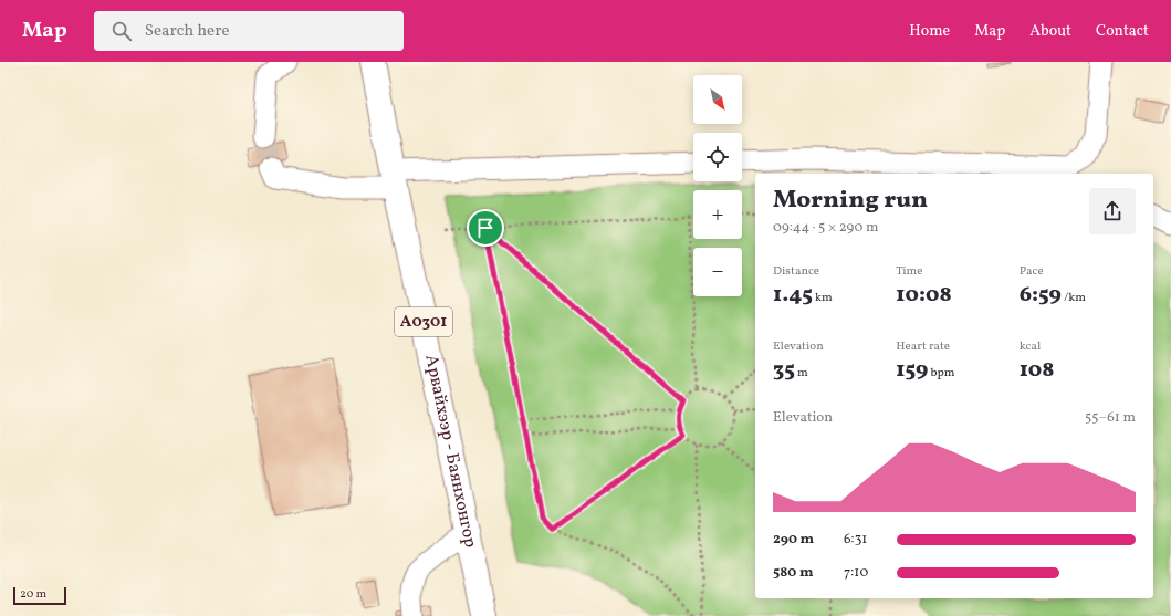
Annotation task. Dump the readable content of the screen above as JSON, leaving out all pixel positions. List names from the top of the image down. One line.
{"streets":{"highway":["A0301","Арвайхээр - Баянхонгор"]},"scale_bar":"20 m","north":"bottom right","page":{"header":"Map","search":"Search here","nav":["Home","Map","About","Contact"],"map_buttons":["+","−"],"heading":["Morning run","09:44 · 5 × 290 m"],"stats":[["Distance","1.45 km"],["Time","10:08"],["Pace","6:59 /km"],["Elevation","35 m"],["Heart rate","159 bpm"],["kcal","108"]],"chart":["Elevation","55–61 m"],"list":[{"name":"290 m","note":"6:31"},{"name":"580 m","note":"7:10"}],"scale":"20 m"}}
